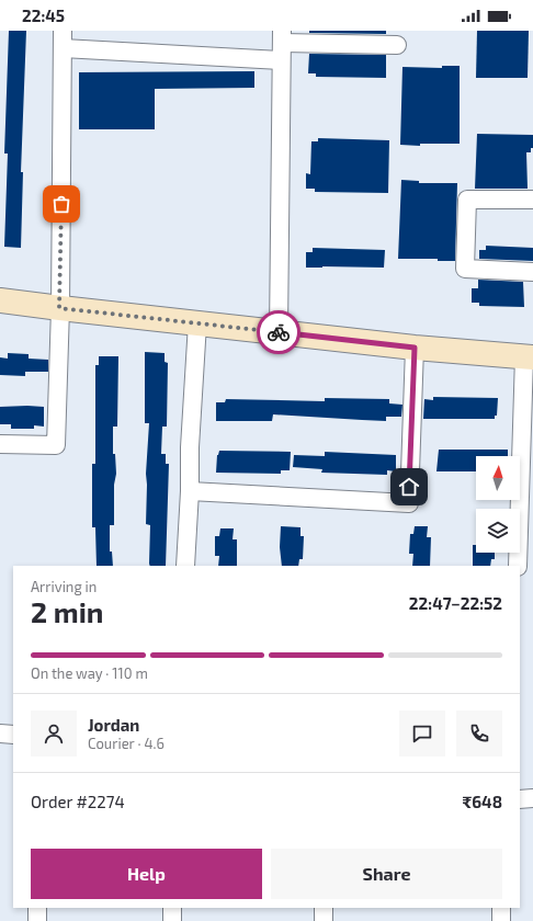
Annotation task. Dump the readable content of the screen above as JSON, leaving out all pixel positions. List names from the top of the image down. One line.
{"north":"top","page":{"status":"22:45","heading":["2 min","Arriving in","22:47–22:52"],"panel":["Jordan","Courier · 4.6","Order #2274","₹648"],"bar":"On the way · 110 m","buttons":["Help","Share"]}}
